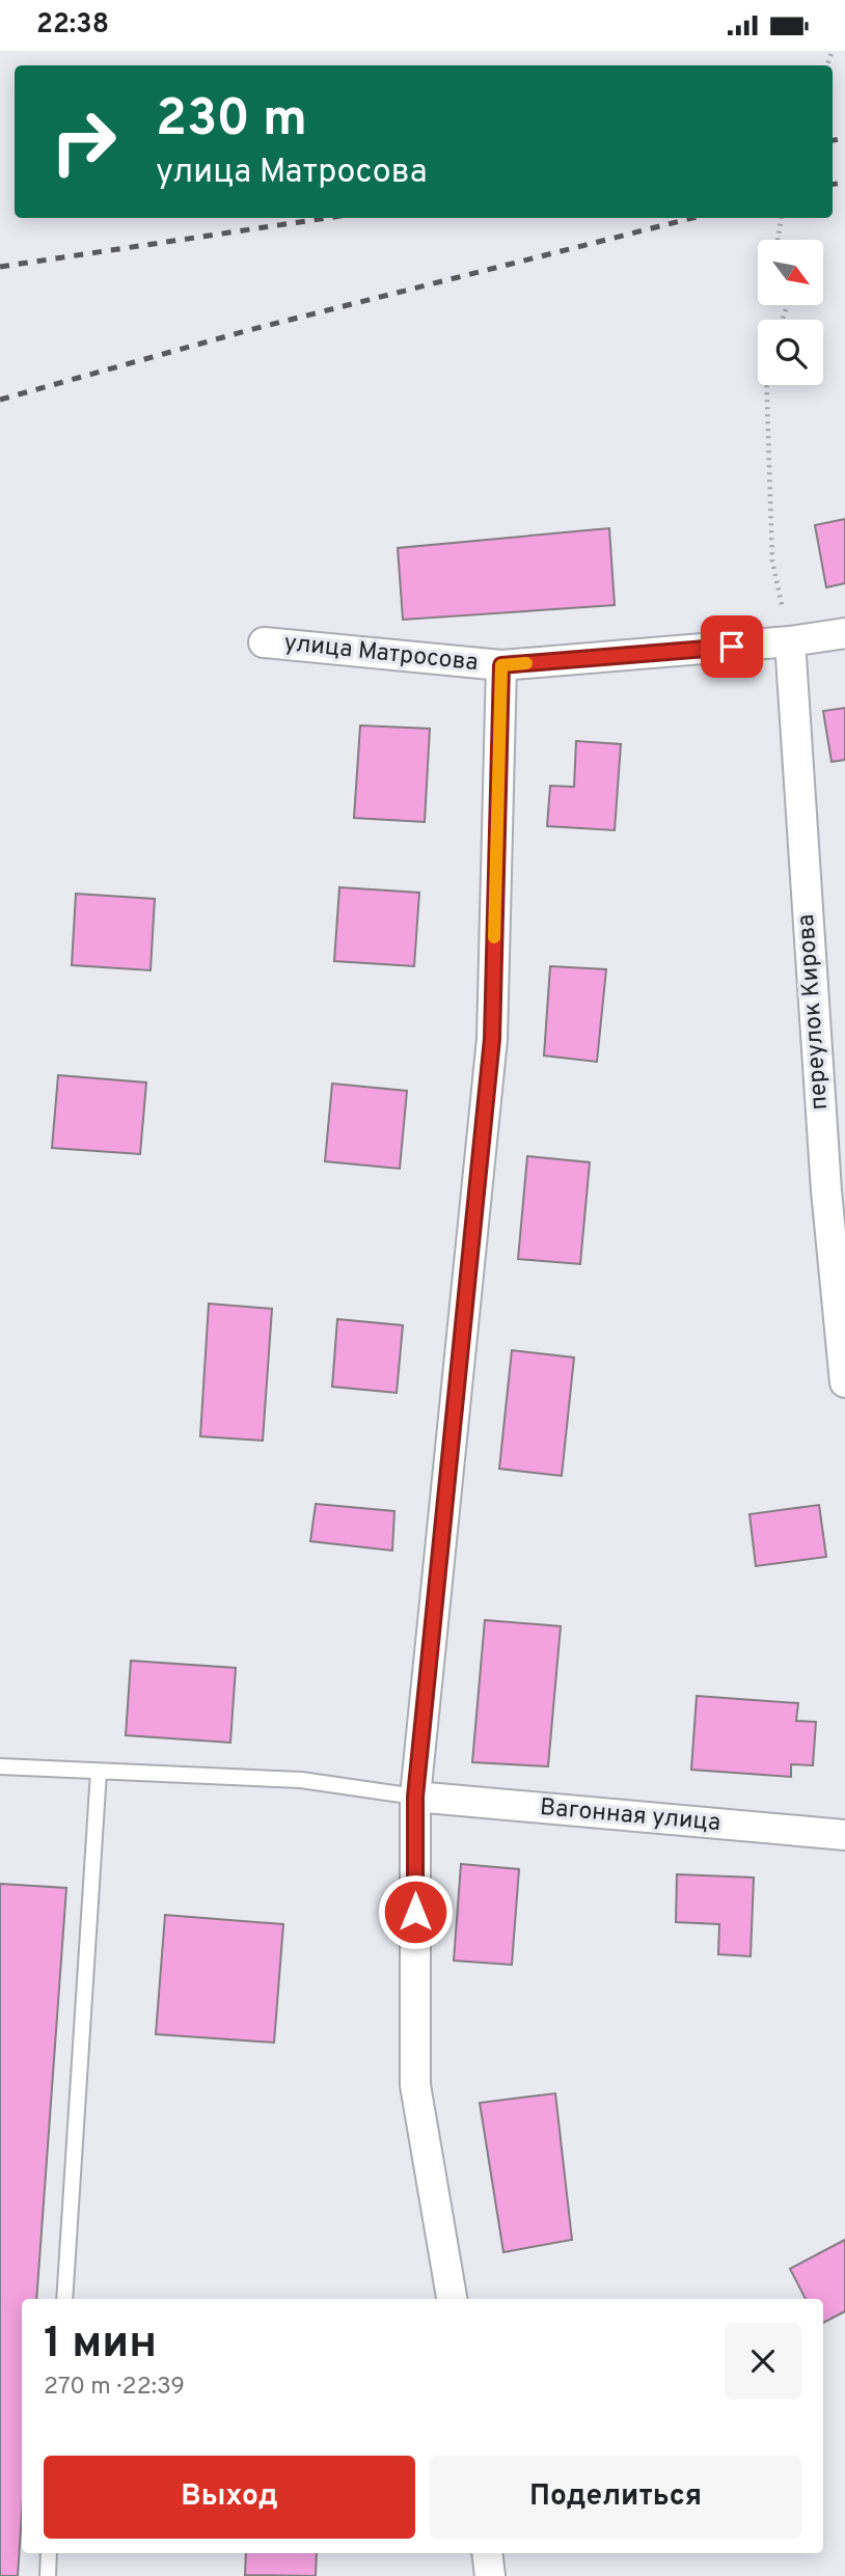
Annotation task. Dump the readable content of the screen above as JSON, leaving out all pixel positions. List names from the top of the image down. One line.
{"streets":{"street":["улица Матросова","переулок Кирова","Вагонная улица"]},"crossings":[["улица Матросова","переулок Кирова"]],"north":"bottom right","page":{"status":"22:38","turn":["230 m","улица Матросова"],"heading":["1 мин","270 m · 22:39"],"buttons":["Выход","Поделиться"]}}
